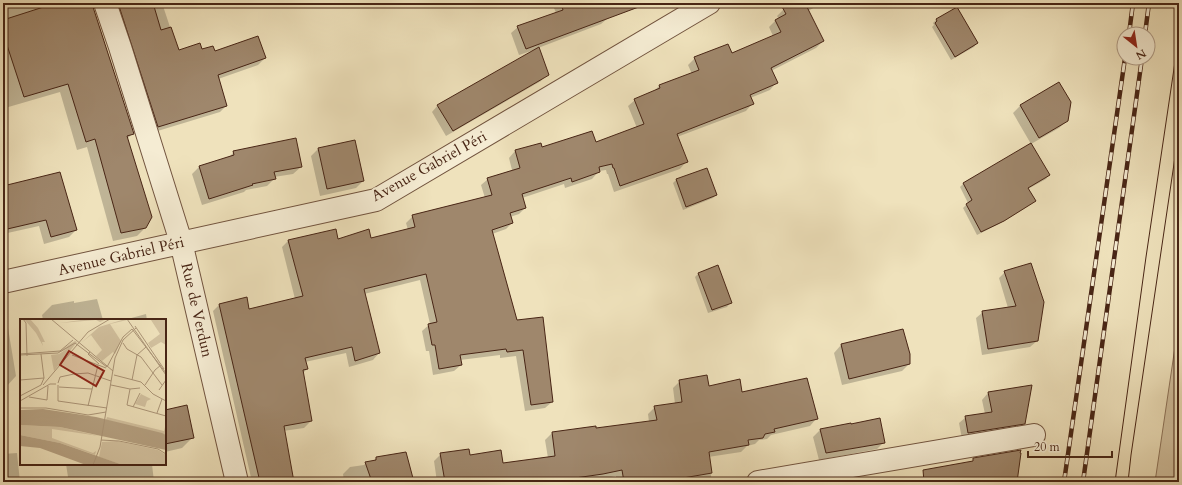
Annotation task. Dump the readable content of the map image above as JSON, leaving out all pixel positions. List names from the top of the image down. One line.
{"streets":{"street":["Avenue Gabriel Péri","Rue de Verdun"]},"crossings":[["Avenue Gabriel Péri","Rue de Verdun"]],"scale_bar":"20 m","north":"bottom right"}
